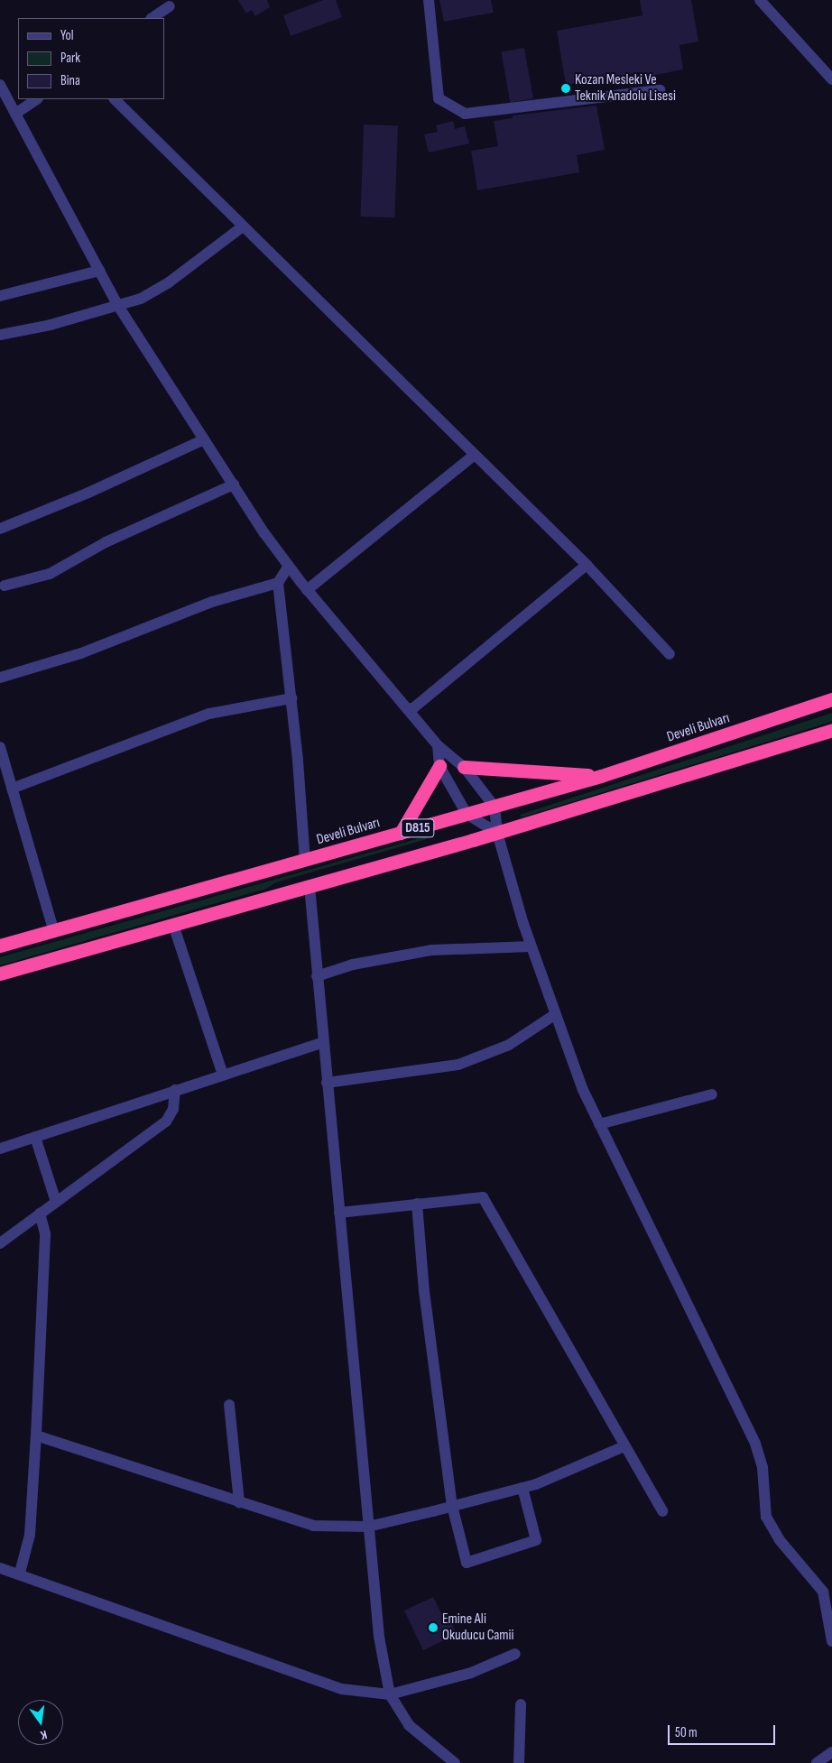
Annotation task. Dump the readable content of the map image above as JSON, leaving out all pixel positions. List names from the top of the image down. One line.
{"streets":{"highway":["Develi Bulvarı","D815"]},"places":["Kozan Mesleki Ve Teknik Anadolu Lisesi","Emine Ali Okuducu Camii"],"legend":["Yol","Park","Bina"],"scale_bar":"50 m","north":"bottom"}
